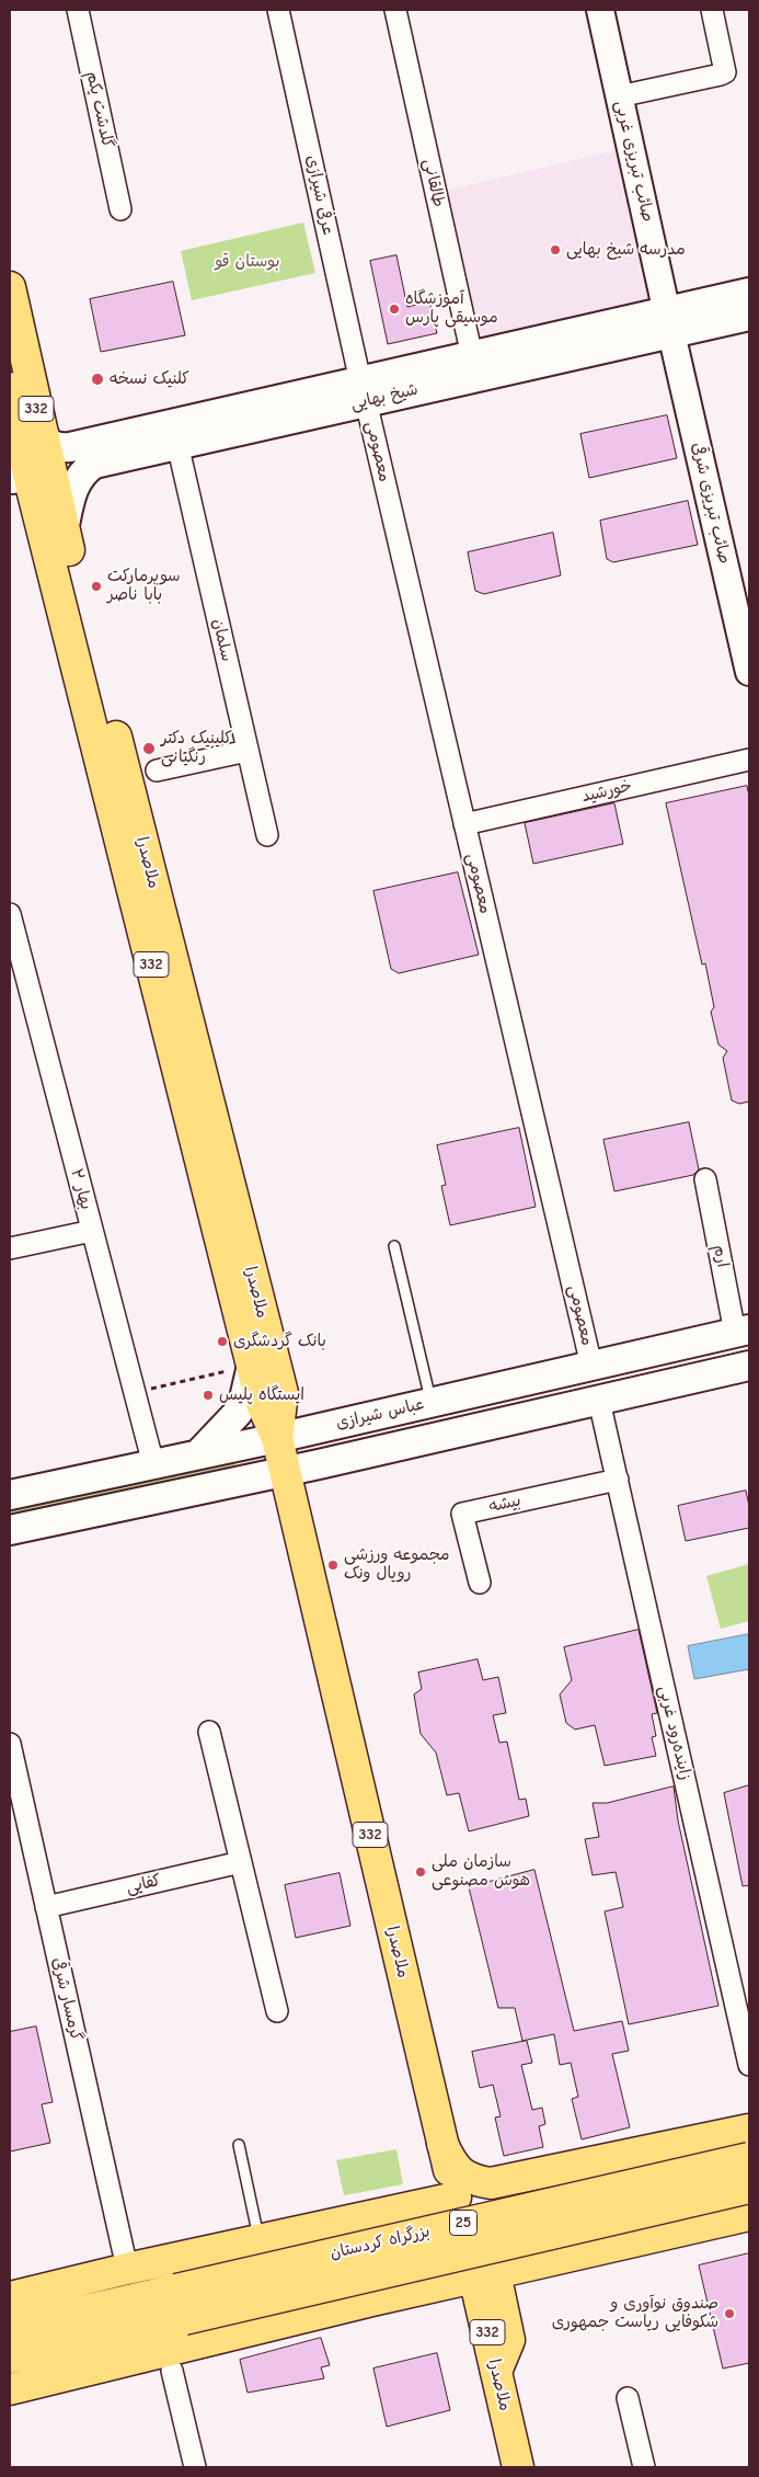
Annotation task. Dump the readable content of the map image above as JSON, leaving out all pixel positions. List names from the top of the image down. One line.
{"streets":{"main road":["شیخ بهایی","332","ملاصدرا","عباس شیرازی","25","بزرگراه کردستان"],"street":["گلدشت یکم","صائب تبریزی غربی","طالقانی","عرفی شیرازی","معصومی","صائب تبریزی شرقی","سلمان","خورشید","بهار ۲","ارم","بیشه","زاینده‌رود غربی","کفایی","گرمسار شرقی"]},"crossings":[["صائب تبریزی غربی","شیخ بهایی"],["صائب تبریزی غربی","صائب تبریزی شرقی"],["طالقانی","شیخ بهایی"],["عرفی شیرازی","شیخ بهایی"],["عرفی شیرازی","معصومی"],["شیخ بهایی","معصومی"],["شیخ بهایی","صائب تبریزی شرقی"],["شیخ بهایی","سلمان"],["معصومی","خورشید"],["معصومی","عباس شیرازی"],["ملاصدرا","عباس شیرازی"],["بهار ۲","عباس شیرازی"],["ارم","عباس شیرازی"],["بیشه","زاینده‌رود غربی"],["کفایی","گرمسار شرقی"]],"parks":["بوستان قو"],"places":["مدرسه شیخ بهایی","آموزشگاه موسیقی پارس","کلنیک نسخه","سوپرمارکت بابا ناصر","کلینیک دکتر رنگیانی","بانک گردشگری","ایستگاه پلیس","مجموعه ورزشی رویال ونک","سازمان ملی هوش مصنوعی","صندوق نوآوری و شکوفایی ریاست جمهوری"]}
